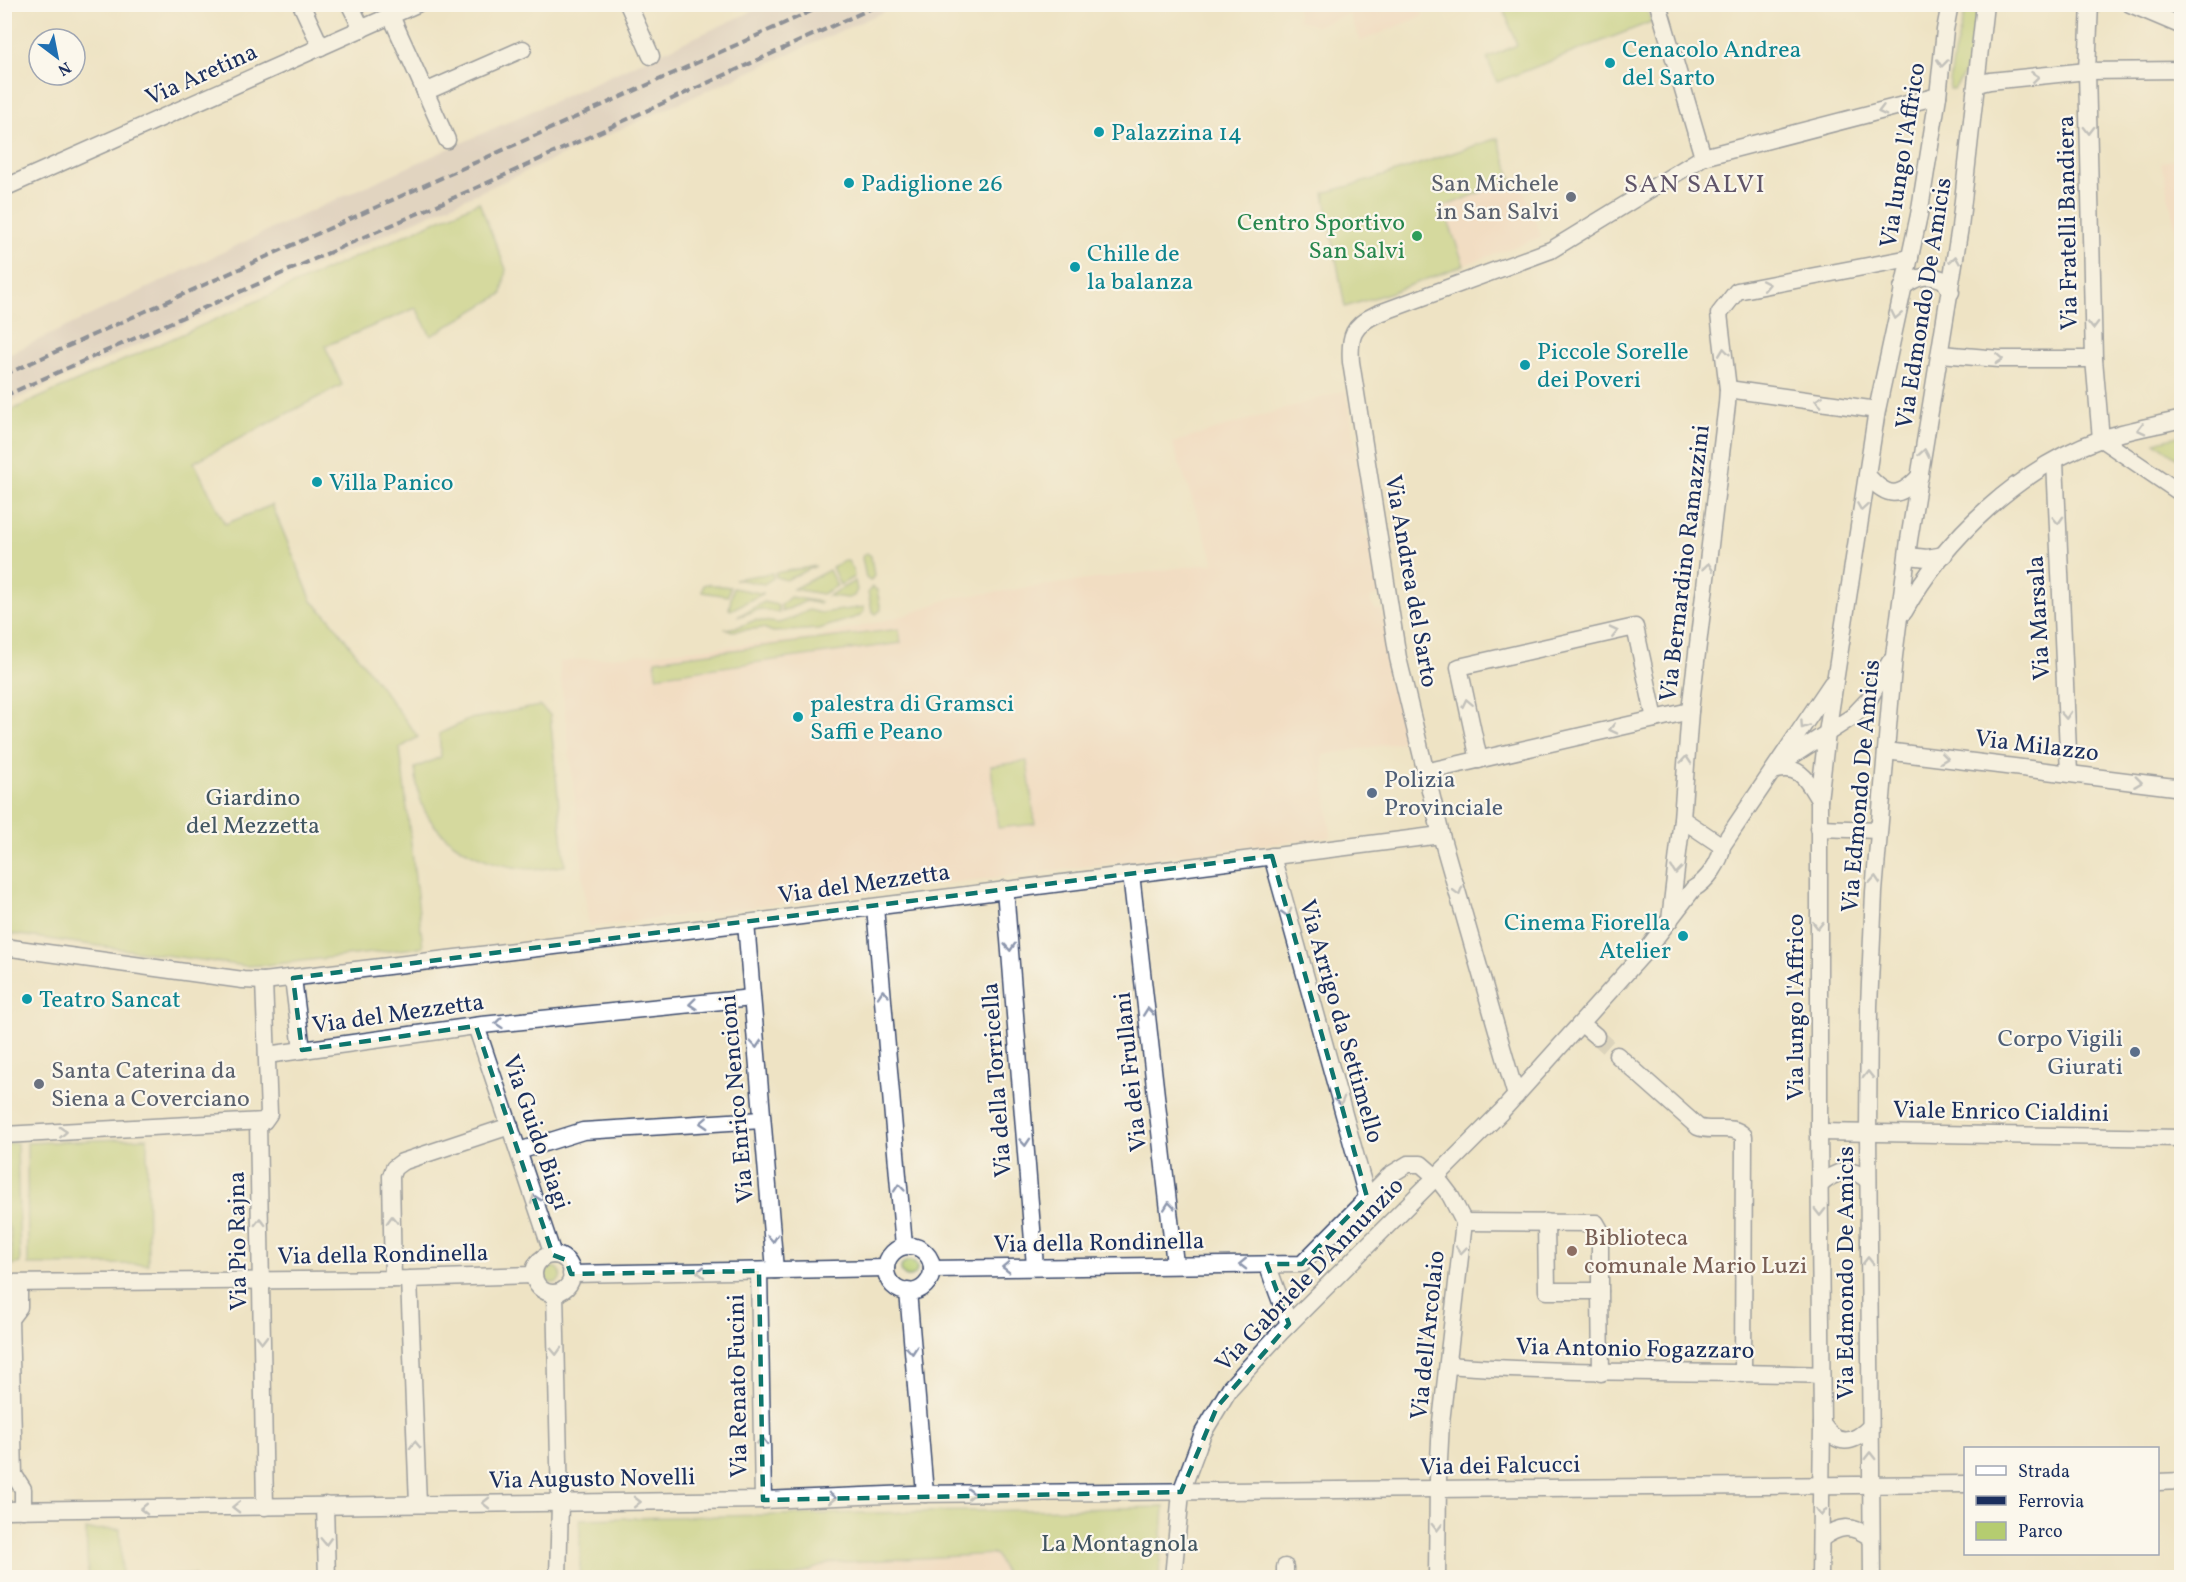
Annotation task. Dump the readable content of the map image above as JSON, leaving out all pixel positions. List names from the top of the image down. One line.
{"streets":{"street":["Via Aretina","Via lungo l'Affrico","Via Fratelli Bandiera","Via Edmondo De Amicis","Via Bernardino Ramazzini","Via Andrea del Sarto","Via Marsala","Via Milazzo","Via del Mezzetta","Via Arrigo da Settimello","Via dei Frullani","Via della Torricella","Via Enrico Nencioni","Viale Enrico Cialdini","Via Guido Biagi","Via Pio Rajna","Via della Rondinella","Via Gabriele D'Annunzio","Via dell'Arcolaio","Via Antonio Fogazzaro","Via Renato Fucini","Via dei Falcucci","Via Augusto Novelli"]},"crossings":[["Via lungo l'Affrico","Via Edmondo De Amicis"],["Via lungo l'Affrico","Via Bernardino Ramazzini"],["Via lungo l'Affrico","Via Andrea del Sarto"],["Via lungo l'Affrico","Viale Enrico Cialdini"],["Via lungo l'Affrico","Via Gabriele D'Annunzio"],["Via lungo l'Affrico","Via Antonio Fogazzaro"],["Via lungo l'Affrico","Via dei Falcucci"],["Via Edmondo De Amicis","Via Milazzo"],["Via Edmondo De Amicis","Viale Enrico Cialdini"],["Via Edmondo De Amicis","Via dei Falcucci"],["Via Bernardino Ramazzini","Via Gabriele D'Annunzio"],["Via Andrea del Sarto","Via del Mezzetta"],["Via Andrea del Sarto","Via Gabriele D'Annunzio"],["Via Marsala","Via Milazzo"],["Via del Mezzetta","Via Arrigo da Settimello"],["Via del Mezzetta","Via dei Frullani"],["Via del Mezzetta","Via della Torricella"],["Via del Mezzetta","Via Enrico Nencioni"],["Via del Mezzetta","Via Guido Biagi"],["Via del Mezzetta","Via Pio Rajna"],["Via Arrigo da Settimello","Via Gabriele D'Annunzio"],["Via dei Frullani","Via della Rondinella"],["Via della Torricella","Via della Rondinella"],["Via Enrico Nencioni","Via Renato Fucini"],["Via Guido Biagi","Via della Rondinella"],["Via Pio Rajna","Via della Rondinella"],["Via Pio Rajna","Via Augusto Novelli"],["Via della Rondinella","Via Gabriele D'Annunzio"],["Via Gabriele D'Annunzio","Via dell'Arcolaio"],["Via Gabriele D'Annunzio","Via dei Falcucci"],["Via Gabriele D'Annunzio","Via Augusto Novelli"],["Via dell'Arcolaio","Via Antonio Fogazzaro"],["Via dell'Arcolaio","Via dei Falcucci"],["Via Renato Fucini","Via Augusto Novelli"],["Via dei Falcucci","Via Augusto Novelli"]],"one_way":["Via lungo l'Affrico","Via Fratelli Bandiera","Via Edmondo De Amicis","Via Marsala","Via Milazzo","Via Arrigo da Settimello","Via dei Frullani","Via Guido Biagi","Via dell'Arcolaio"],"districts":["SAN SALVI"],"parks":["Giardino del Mezzetta","La Montagnola"],"places":["Cenacolo Andrea del Sarto","Palazzina 14","Padiglione 26","San Michele in San Salvi","Centro Sportivo San Salvi","Chille de la balanza","Piccole Sorelle dei Poveri","Villa Panico","palestra di Gramsci Saffi e Peano","Polizia Provinciale","Cinema Fiorella Atelier","Teatro Sancat","Corpo Vigili Giurati","Santa Caterina da Siena a Coverciano","Biblioteca comunale Mario Luzi"],"legend":["Strada","Ferrovia","Parco"],"north":"bottom right"}
